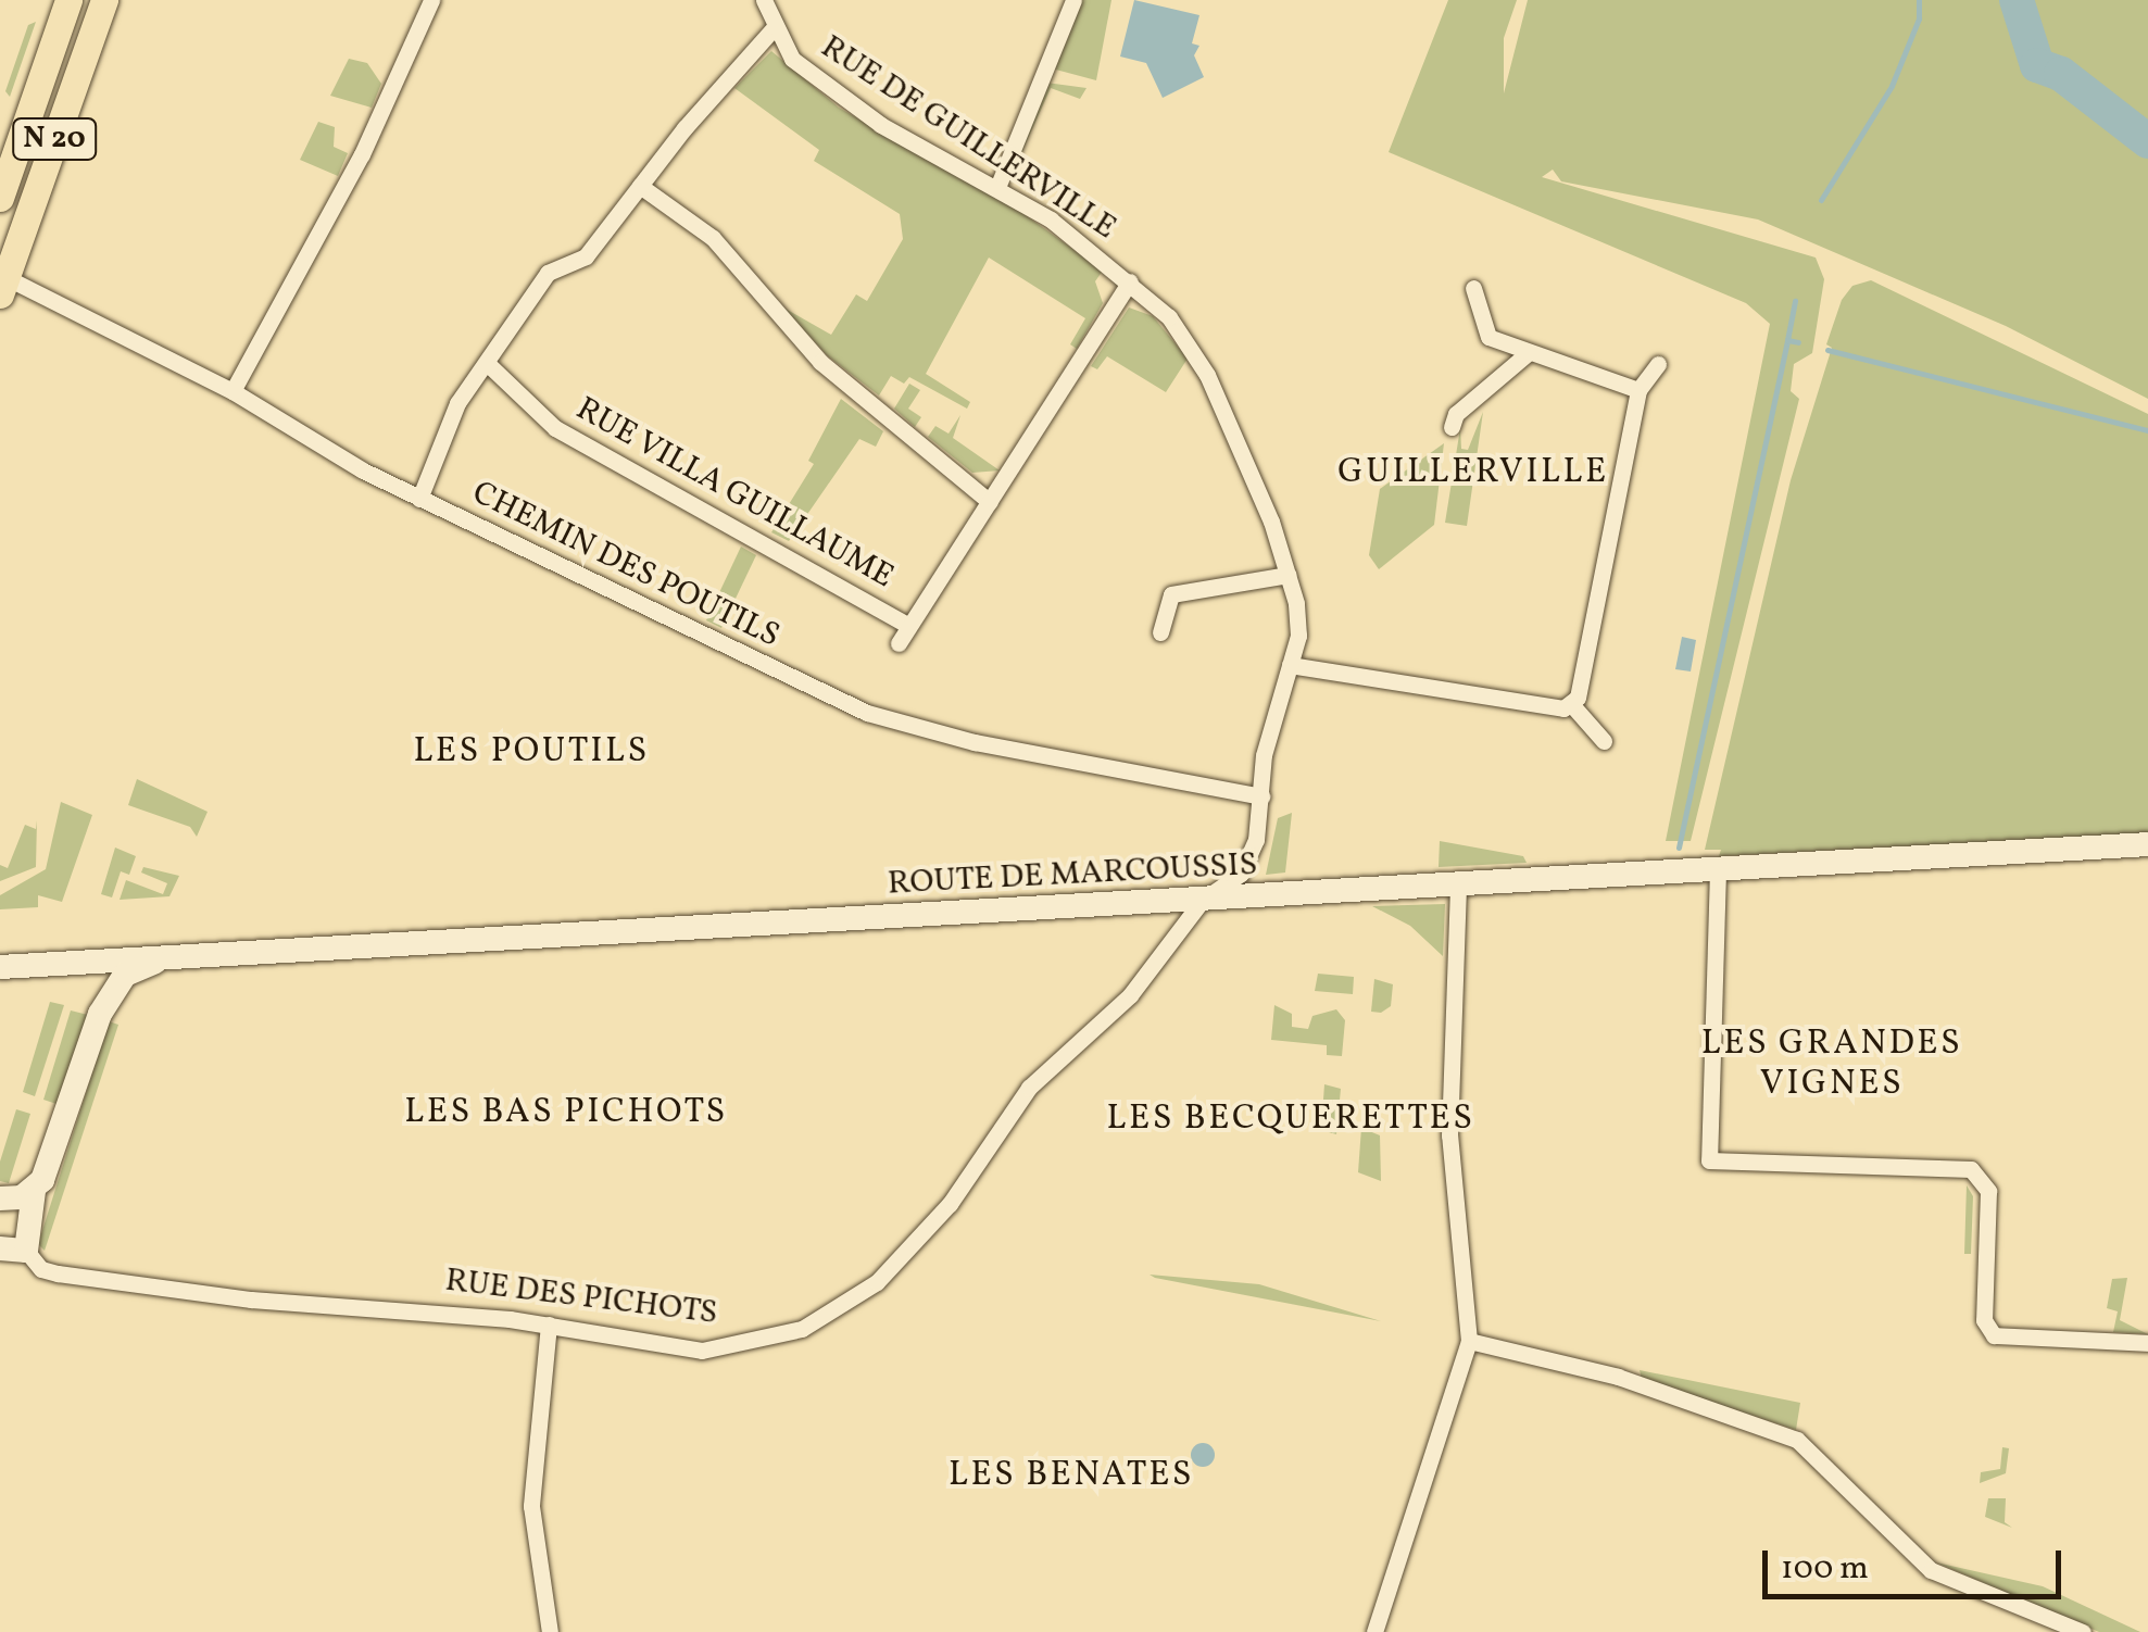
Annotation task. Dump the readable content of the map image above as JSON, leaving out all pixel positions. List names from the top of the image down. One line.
{"streets":{"main road":["N 20","ROUTE DE MARCOUSSIS"],"street":["RUE DE GUILLERVILLE","RUE VILLA GUILLAUME","CHEMIN DES POUTILS","RUE DES PICHOTS"]},"crossings":[["RUE DE GUILLERVILLE","RUE VILLA GUILLAUME"],["RUE DE GUILLERVILLE","CHEMIN DES POUTILS"],["RUE DE GUILLERVILLE","ROUTE DE MARCOUSSIS"],["RUE DE GUILLERVILLE","RUE DES PICHOTS"],["N 20","CHEMIN DES POUTILS"],["ROUTE DE MARCOUSSIS","RUE DES PICHOTS"]],"districts":["GUILLERVILLE","LES POUTILS","LES GRANDES VIGNES","LES BAS PICHOTS","LES BECQUERETTES","LES BENATES"],"scale_bar":"100 m"}
